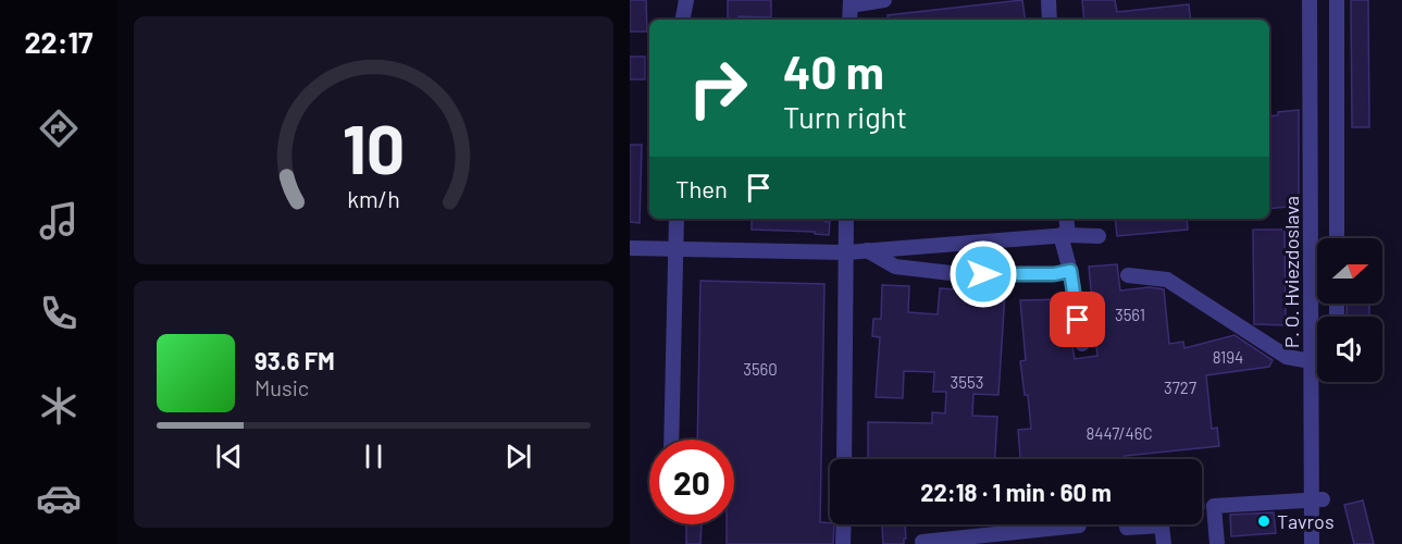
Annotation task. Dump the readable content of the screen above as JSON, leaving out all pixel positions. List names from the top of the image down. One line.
{"streets":{"street":["P. O. Hviezdoslava"]},"places":["Tavros"],"house_numbers":["3561","8194","3560","3553","3727","8447/46C"],"north":"right","page":{"tabs":"22:17","turn":["40 m","Turn right"],"then":"Then","song":["93.6 FM","Music"],"limit":"20","trip":"22:18 · 1 min · 60 m","gauge":["10","km/h"]}}
